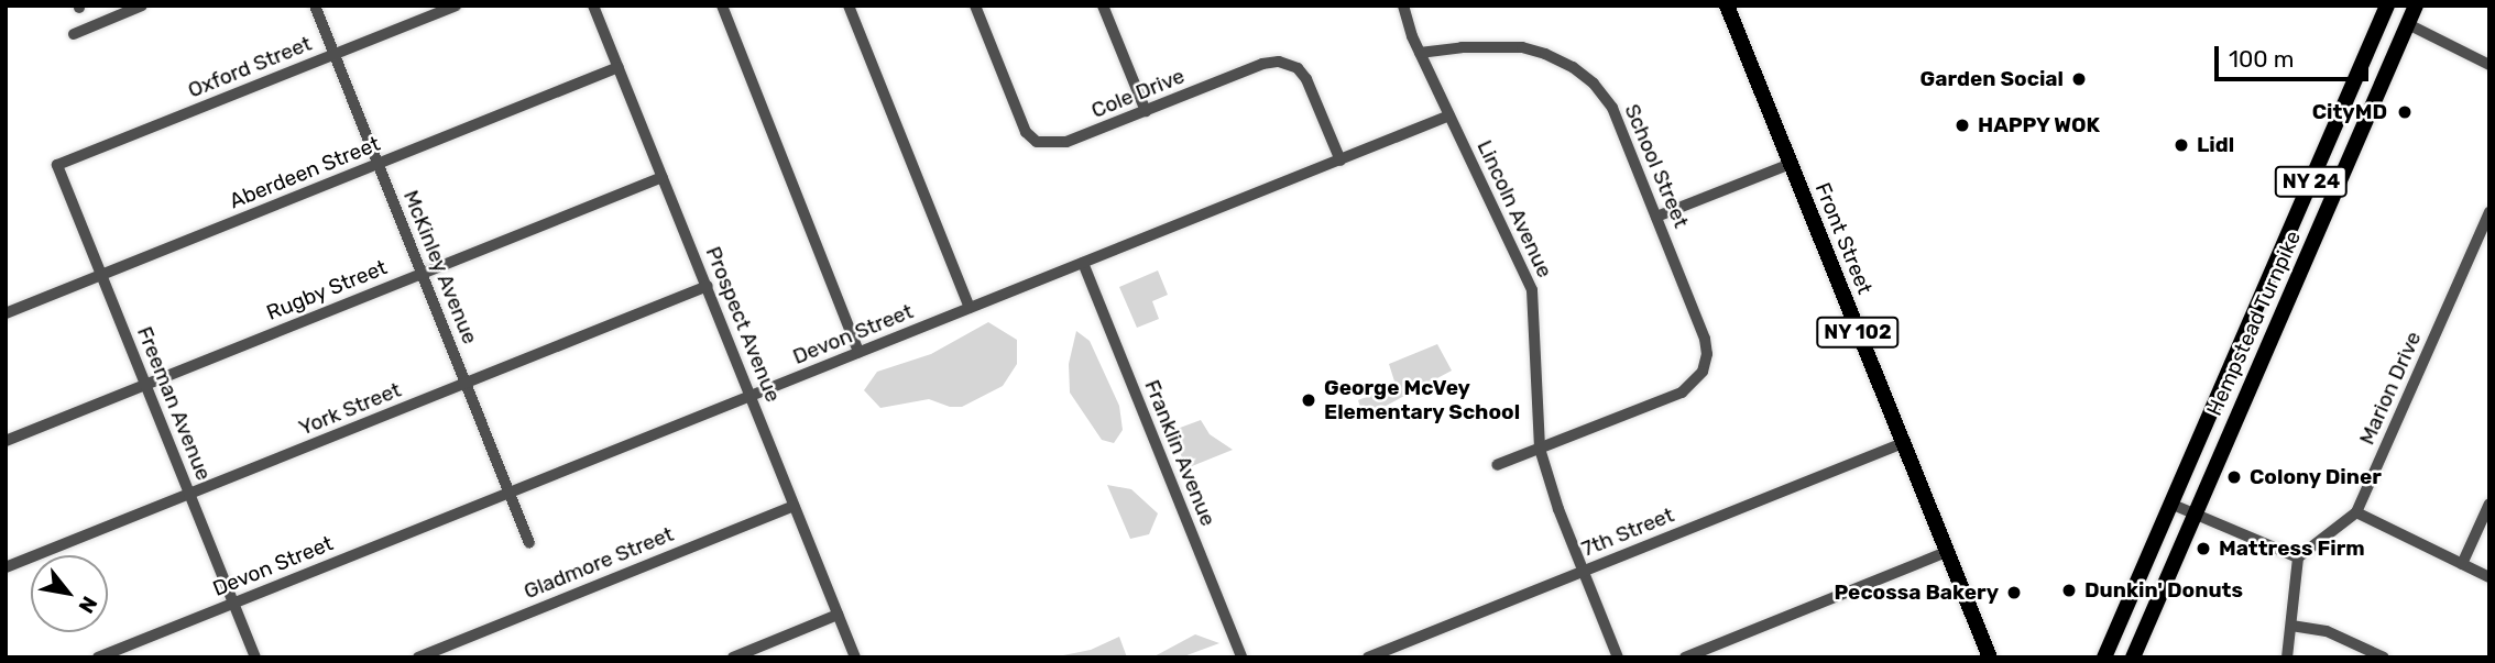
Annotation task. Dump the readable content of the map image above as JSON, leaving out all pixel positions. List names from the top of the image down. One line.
{"streets":{"main road":["NY 24","Front Street","Hempstead Turnpike","NY 102"],"street":["Oxford Street","Cole Drive","School Street","Aberdeen Street","Lincoln Avenue","McKinley Avenue","Rugby Street","Prospect Avenue","Devon Street","Marion Drive","Freeman Avenue","York Street","Franklin Avenue","7th Street","Gladmore Street"]},"crossings":[["Oxford Street","McKinley Avenue"],["Oxford Street","Freeman Avenue"],["Cole Drive","Devon Street"],["School Street","Lincoln Avenue"],["Aberdeen Street","McKinley Avenue"],["Aberdeen Street","Prospect Avenue"],["Aberdeen Street","Freeman Avenue"],["Lincoln Avenue","Devon Street"],["Lincoln Avenue","7th Street"],["Front Street","7th Street"],["McKinley Avenue","Rugby Street"],["McKinley Avenue","Devon Street"],["McKinley Avenue","York Street"],["Rugby Street","Prospect Avenue"],["Rugby Street","Freeman Avenue"],["Prospect Avenue","Devon Street"],["Prospect Avenue","York Street"],["Prospect Avenue","Gladmore Street"],["Devon Street","Freeman Avenue"],["Devon Street","Franklin Avenue"],["Freeman Avenue","York Street"]],"places":["Garden Social","CityMD","HAPPY WOK","Lidl","George McVey Elementary School","Colony Diner","Mattress Firm","Dunkin' Donuts","Pecossa Bakery"],"scale_bar":"100 m","north":"bottom right"}
